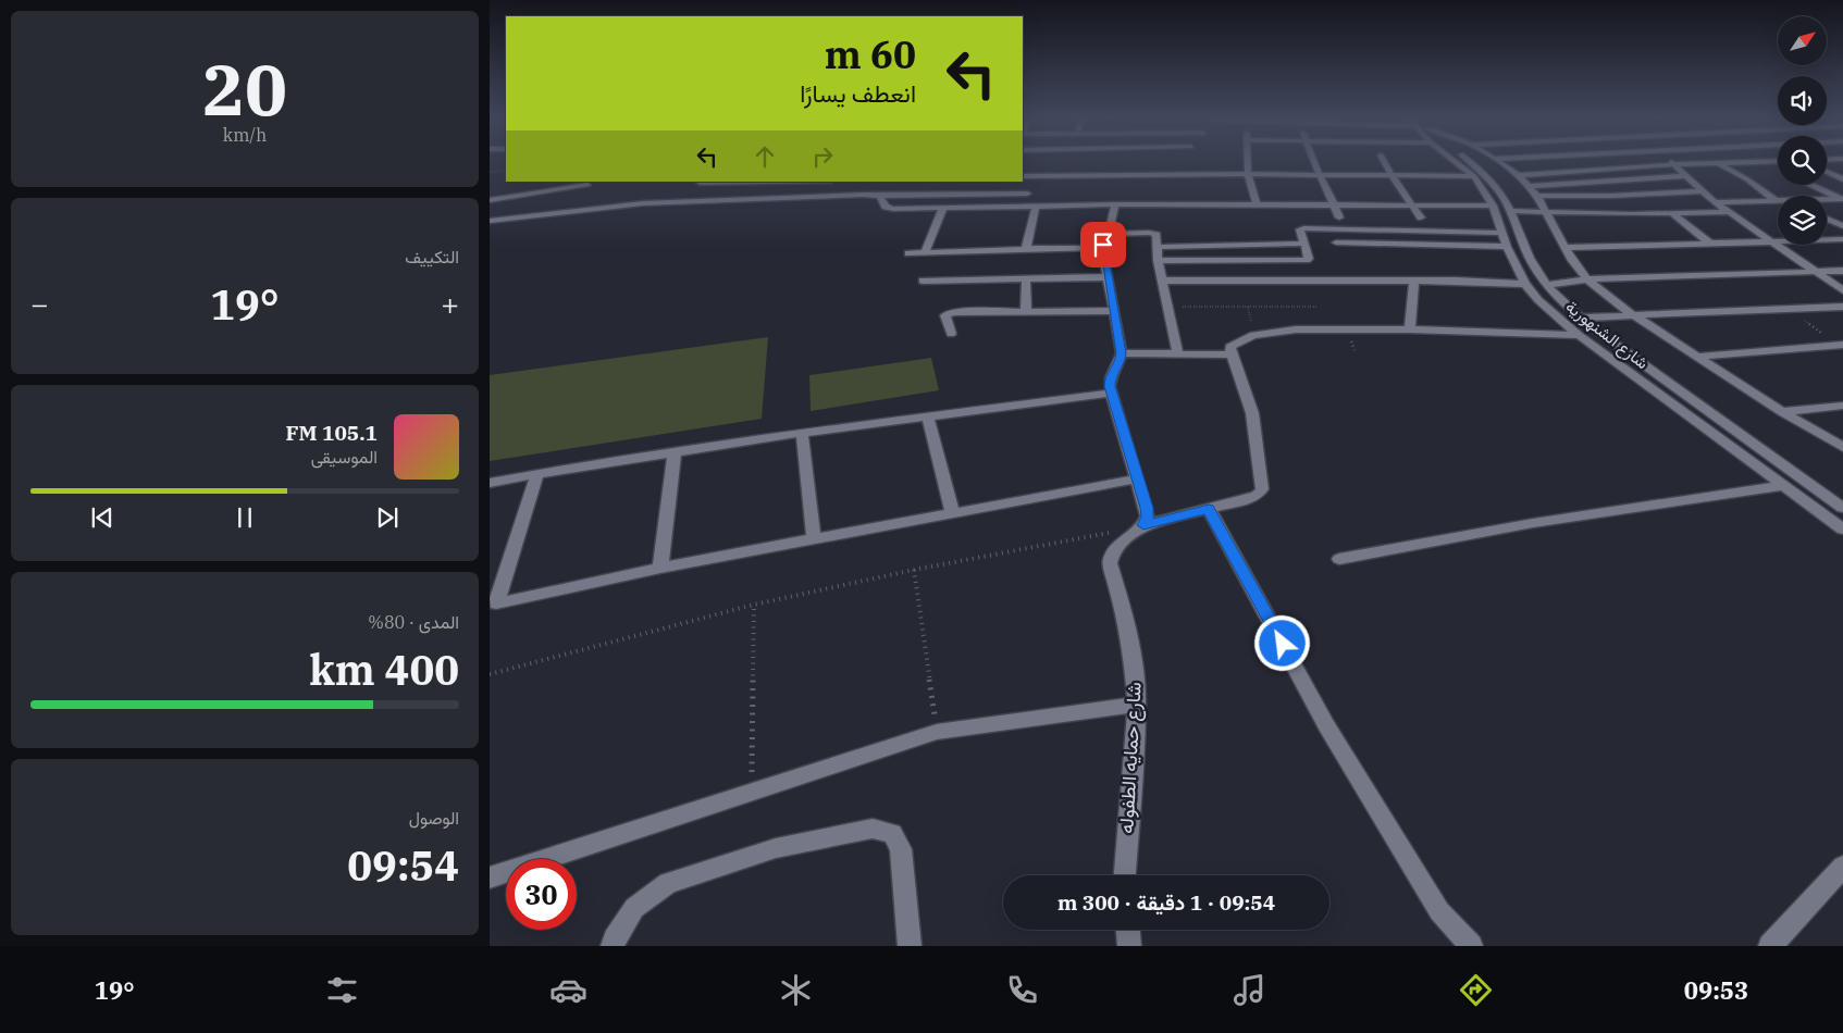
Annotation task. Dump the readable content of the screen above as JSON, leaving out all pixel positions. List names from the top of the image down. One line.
{"streets":{"street":["شارع الشنهورية","شارع حمايه الطفوله"]},"north":"top right","page":{"tile":[["20","km/h"],"التكييف",["المدى · 80%","400 km"],["الوصول","09:54"]],"turn":["60 m","انعطف يسارًا"],"heat":["−","19°","+"],"song":["105.1 FM","الموسيقى"],"limit":"30","trip":"09:54 · 1 دقيقة · 300 m","tabs":["09:53","19°"]}}
